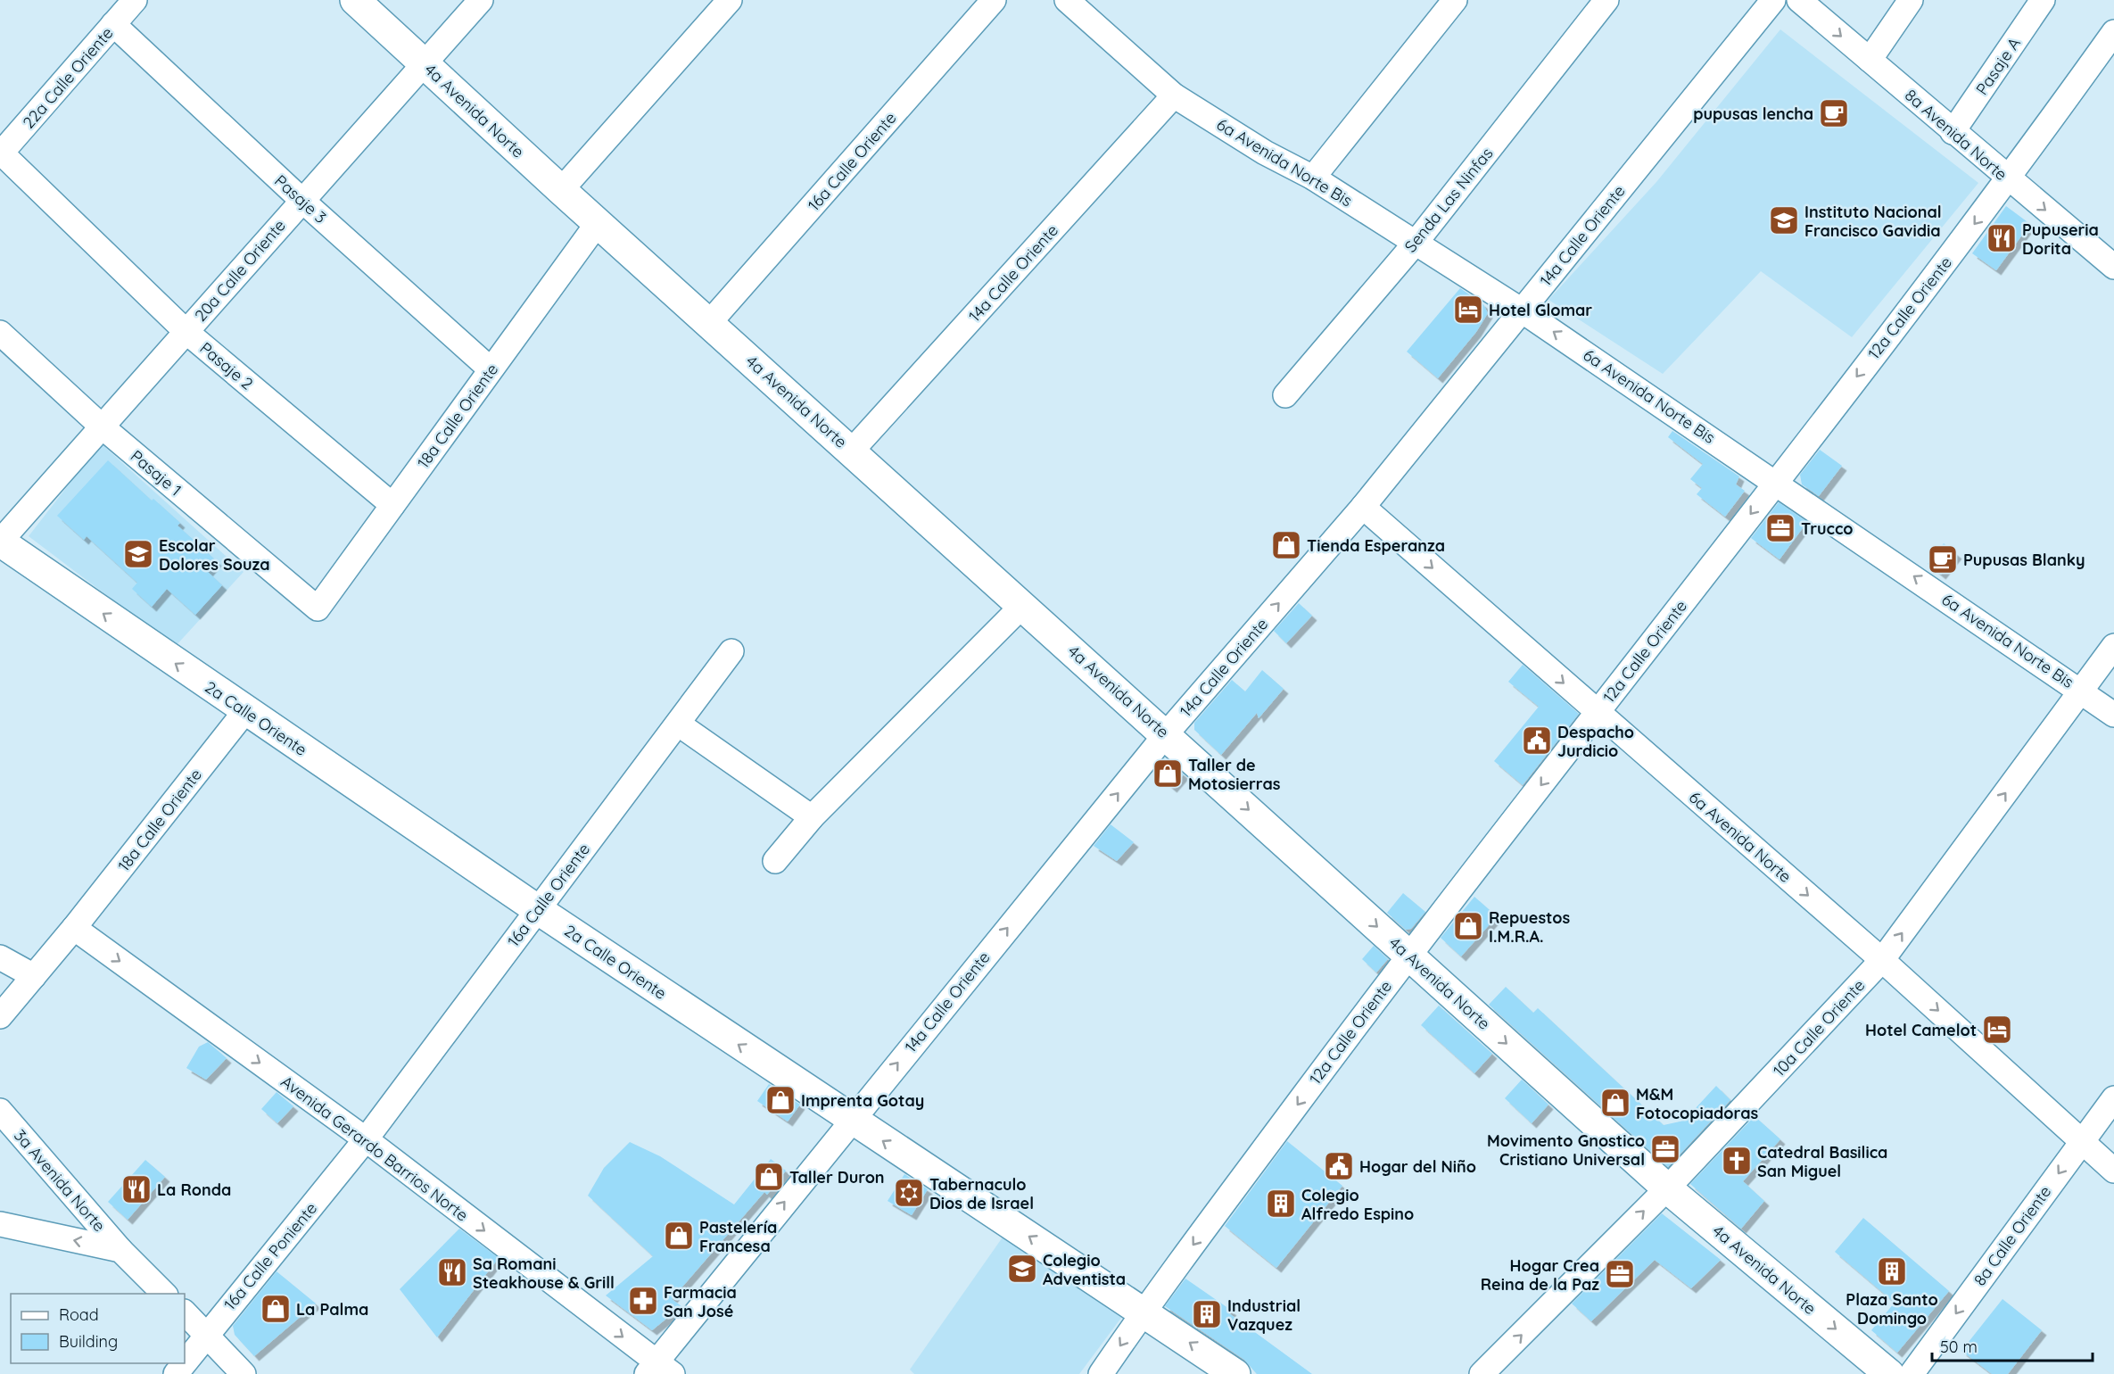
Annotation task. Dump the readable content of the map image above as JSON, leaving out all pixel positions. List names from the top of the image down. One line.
{"streets":{"main road":["4a Avenida Norte","2a Calle Oriente"],"street":["Pasaje A","22a Calle Oriente","8a Avenida Norte","16a Calle Oriente","6a Avenida Norte Bis","Pasaje 3","Senda Las Ninfas","14a Calle Oriente","20a Calle Oriente","12a Calle Oriente","Pasaje 2","18a Calle Oriente","Pasaje 1","6a Avenida Norte","10a Calle Oriente","Avenida Gerardo Barrios Norte","3a Avenida Norte","8a Calle Oriente","16a Calle Poniente"]},"crossings":[["Pasaje A","8a Avenida Norte"],["22a Calle Oriente","Pasaje 3"],["22a Calle Oriente","Pasaje 2"],["4a Avenida Norte","16a Calle Oriente"],["4a Avenida Norte","14a Calle Oriente"],["4a Avenida Norte","20a Calle Oriente"],["4a Avenida Norte","12a Calle Oriente"],["4a Avenida Norte","18a Calle Oriente"],["4a Avenida Norte","10a Calle Oriente"],["8a Avenida Norte","12a Calle Oriente"],["16a Calle Oriente","2a Calle Oriente"],["16a Calle Oriente","Avenida Gerardo Barrios Norte"],["16a Calle Oriente","16a Calle Poniente"],["6a Avenida Norte Bis","Senda Las Ninfas"],["6a Avenida Norte Bis","14a Calle Oriente"],["6a Avenida Norte Bis","12a Calle Oriente"],["6a Avenida Norte Bis","10a Calle Oriente"],["Pasaje 3","20a Calle Oriente"],["Pasaje 3","18a Calle Oriente"],["14a Calle Oriente","2a Calle Oriente"],["14a Calle Oriente","6a Avenida Norte"],["14a Calle Oriente","Avenida Gerardo Barrios Norte"],["20a Calle Oriente","Pasaje 2"],["20a Calle Oriente","Pasaje 1"],["20a Calle Oriente","2a Calle Oriente"],["12a Calle Oriente","2a Calle Oriente"],["12a Calle Oriente","6a Avenida Norte"],["Pasaje 2","18a Calle Oriente"],["18a Calle Oriente","Pasaje 1"],["18a Calle Oriente","2a Calle Oriente"],["18a Calle Oriente","Avenida Gerardo Barrios Norte"],["6a Avenida Norte","10a Calle Oriente"],["6a Avenida Norte","8a Calle Oriente"],["Avenida Gerardo Barrios Norte","16a Calle Poniente"]],"one_way":["4a Avenida Norte","8a Avenida Norte","6a Avenida Norte Bis","14a Calle Oriente","12a Calle Oriente","2a Calle Oriente","6a Avenida Norte","10a Calle Oriente","Avenida Gerardo Barrios Norte","8a Calle Oriente"],"places":{"cafe":["pupusas lencha","Pupusas Blanky"],"school or university":["Instituto Nacional Francisco Gavidia","Escolar Dolores Souza","Colegio Adventista"],"restaurant":["Pupuseria Dorita","La Ronda","Sa Romani Steakhouse & Grill"],"hotel":["Hotel Glomar","Hotel Camelot"],"office":["Trucco","Movimento Gnostico Cristiano Universal","Hogar Crea Reina de la Paz"],"shop":["Tienda Esperanza","Taller de Motosierras","Repuestos I.M.R.A.","Imprenta Gotay","M&M Fotocopiadoras","Taller Duron","Pastelería Francesa","La Palma"],"public building":["Despacho Jurdicio","Hogar del Niño"],"church":["Catedral Basilica San Miguel"],"synagogue":["Tabernaculo Dios de Israel"],"building":["Colegio Alfredo Espino","Plaza Santo Domingo","Industrial Vazquez"],"pharmacy":["Farmacia San José"]},"legend":["Road","Building"],"scale_bar":"50 m"}
